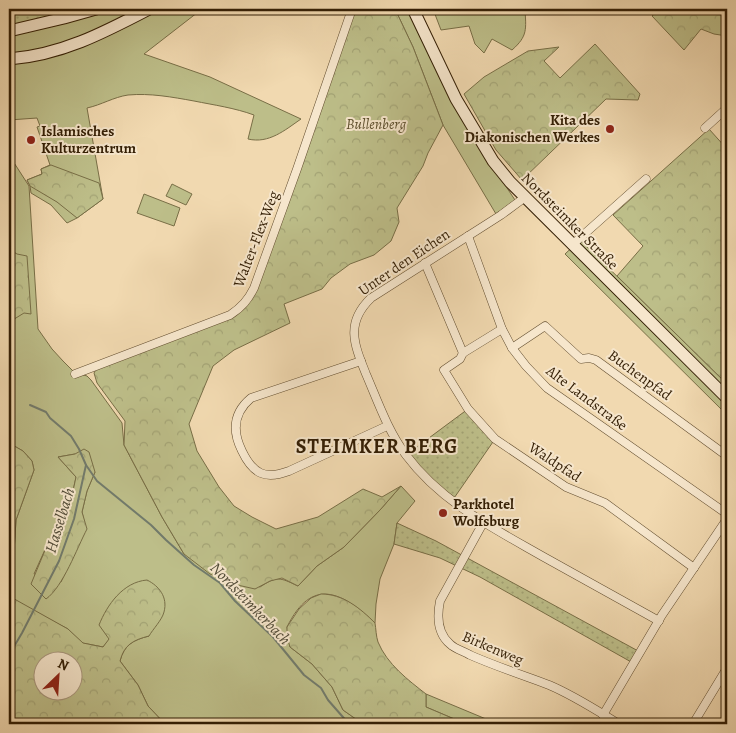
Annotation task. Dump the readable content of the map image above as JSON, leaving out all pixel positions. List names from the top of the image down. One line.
{"streets":{"street":["Nordsteimker Straße","Walter-Flex-Weg","Unter den Eichen","Buchenpfad","Alte Landstraße","Waldpfad","Birkenweg"]},"crossings":[["Nordsteimker Straße","Unter den Eichen"],["Unter den Eichen","Alte Landstraße"],["Unter den Eichen","Birkenweg"],["Buchenpfad","Alte Landstraße"],["Alte Landstraße","Waldpfad"]],"districts":["STEIMKER BERG"],"water":["Hasselbach","Nordsteimkerbach"],"parks":["Bullenberg"],"places":["Kita des Diakonischen Werkes","Islamisches Kulturzentrum","Parkhotel Wolfsburg"],"north":"top right"}
